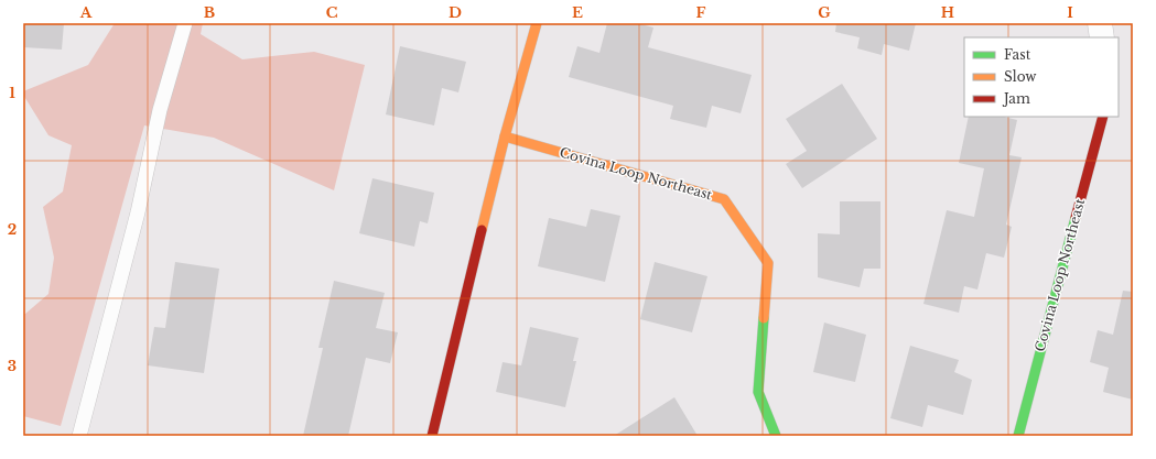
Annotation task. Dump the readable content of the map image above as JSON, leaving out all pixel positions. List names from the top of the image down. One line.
{"streets":{"street":["Covina Loop Northeast"]},"legend":["Fast","Slow","Jam"],"grid":{"columns":["A","B","C","D","E","F","G","H","I"],"rows":["1","2","3"]}}
